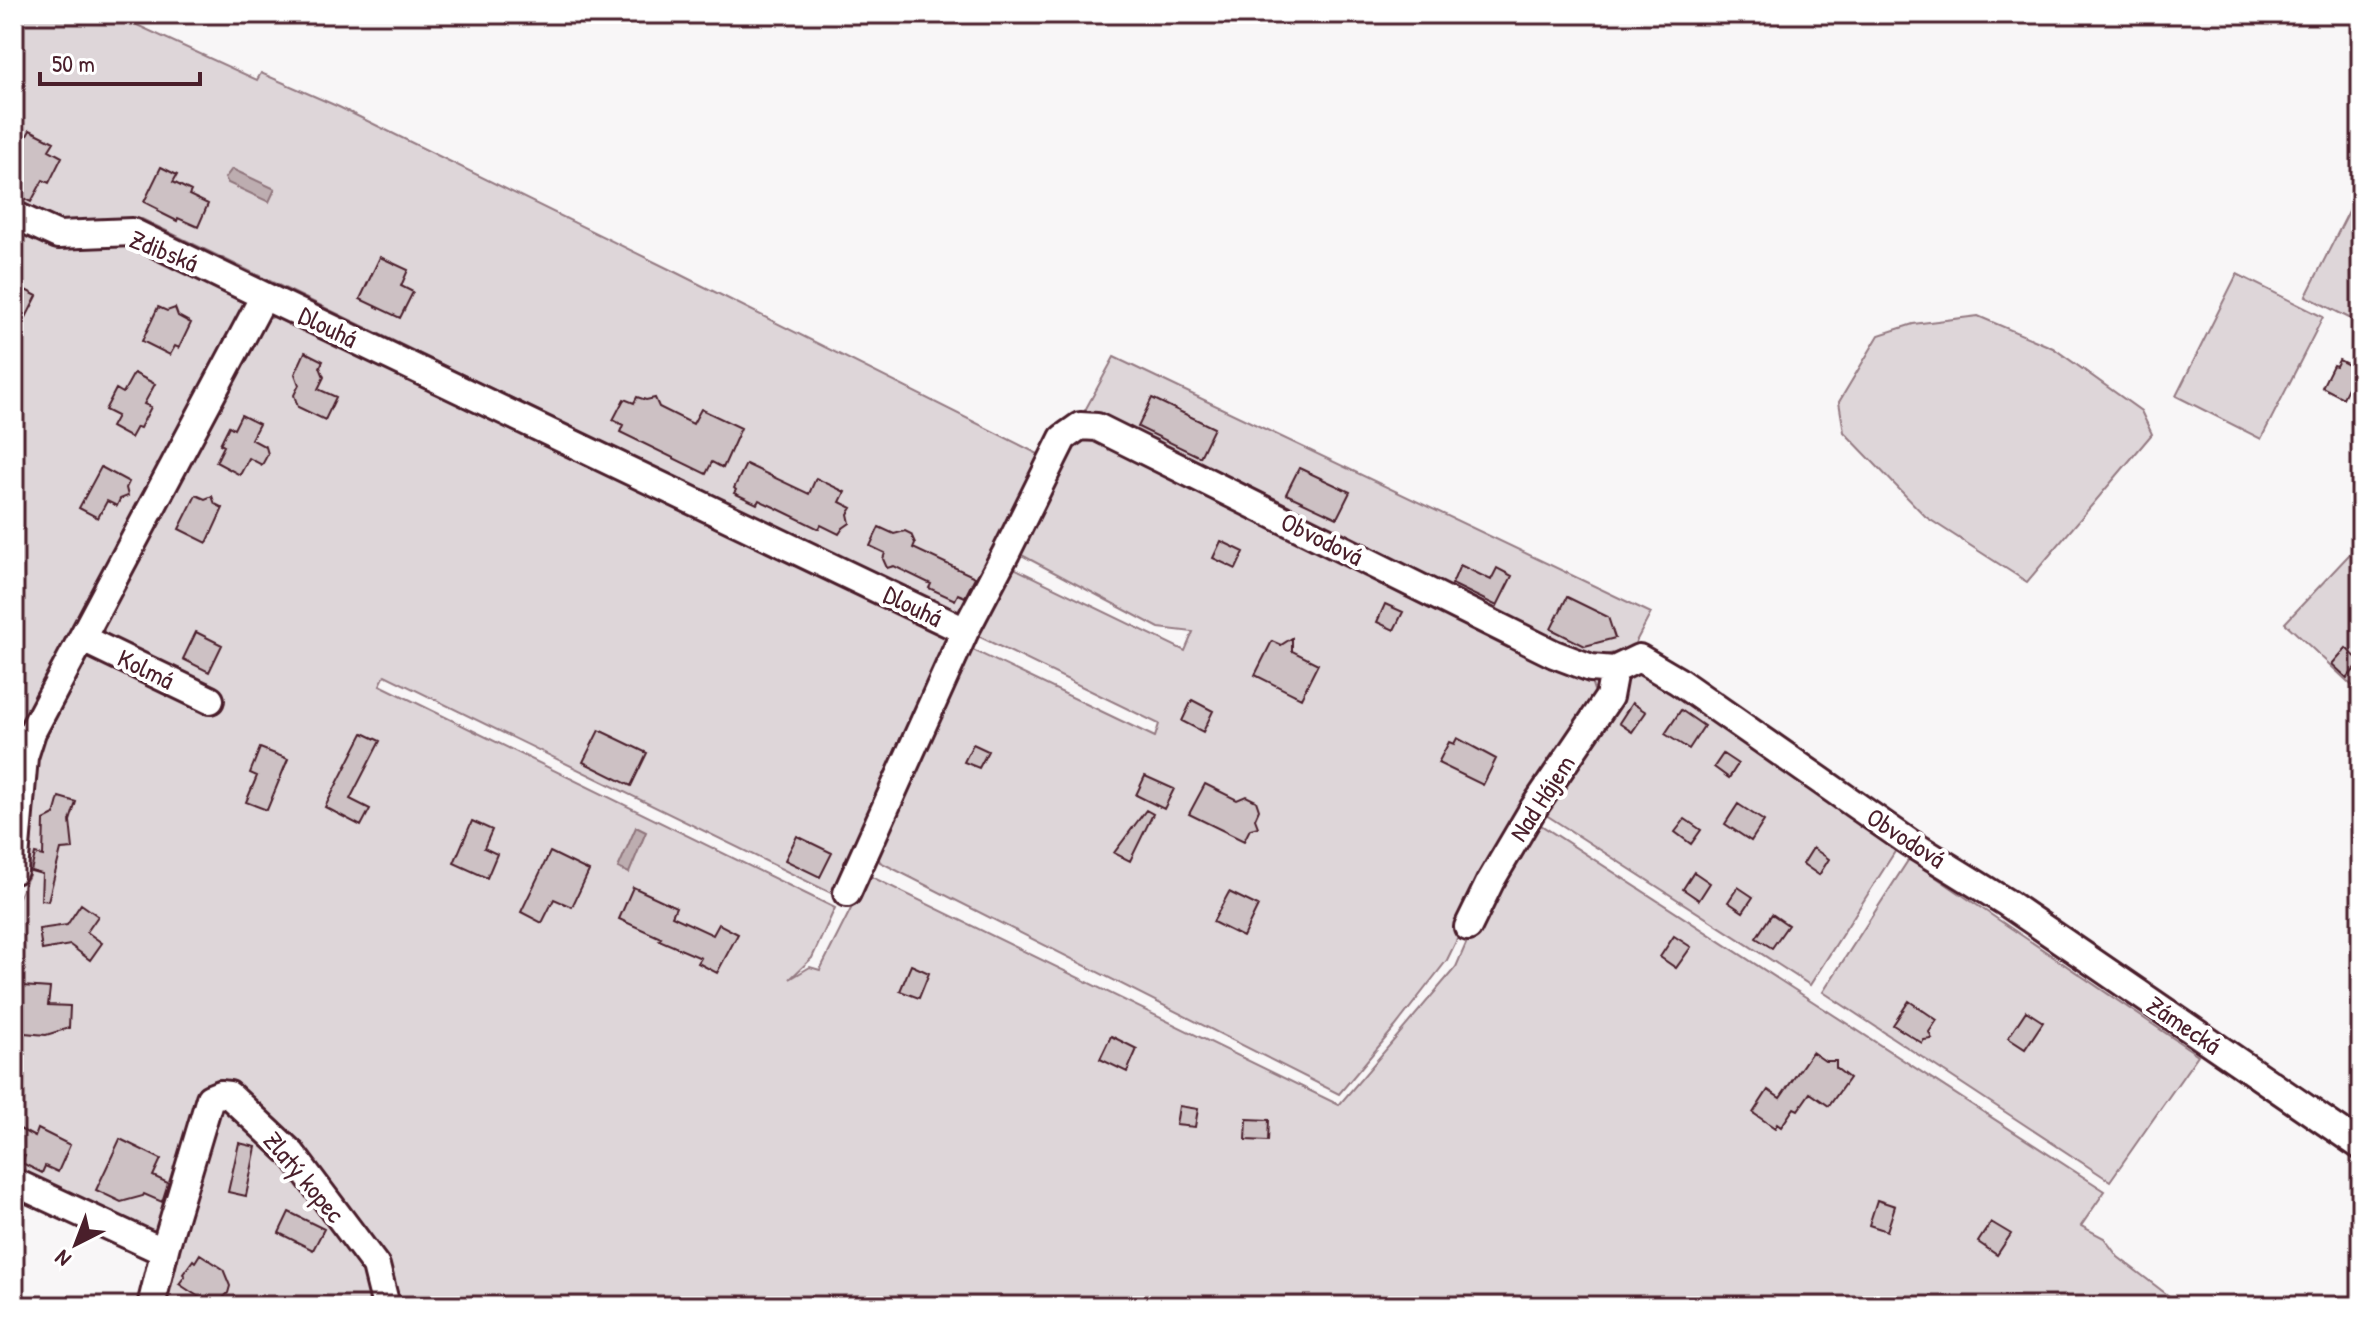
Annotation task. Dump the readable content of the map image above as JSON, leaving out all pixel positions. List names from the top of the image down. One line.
{"streets":{"street":["Zdibská","Dlouhá","Obvodová","Kolmá","Nad Hájem","Zámecká","Zlatý kopec"]},"crossings":[["Zdibská","Dlouhá"],["Dlouhá","Obvodová"],["Obvodová","Nad Hájem"],["Obvodová","Zámecká"]],"scale_bar":"50 m","north":"bottom left"}
